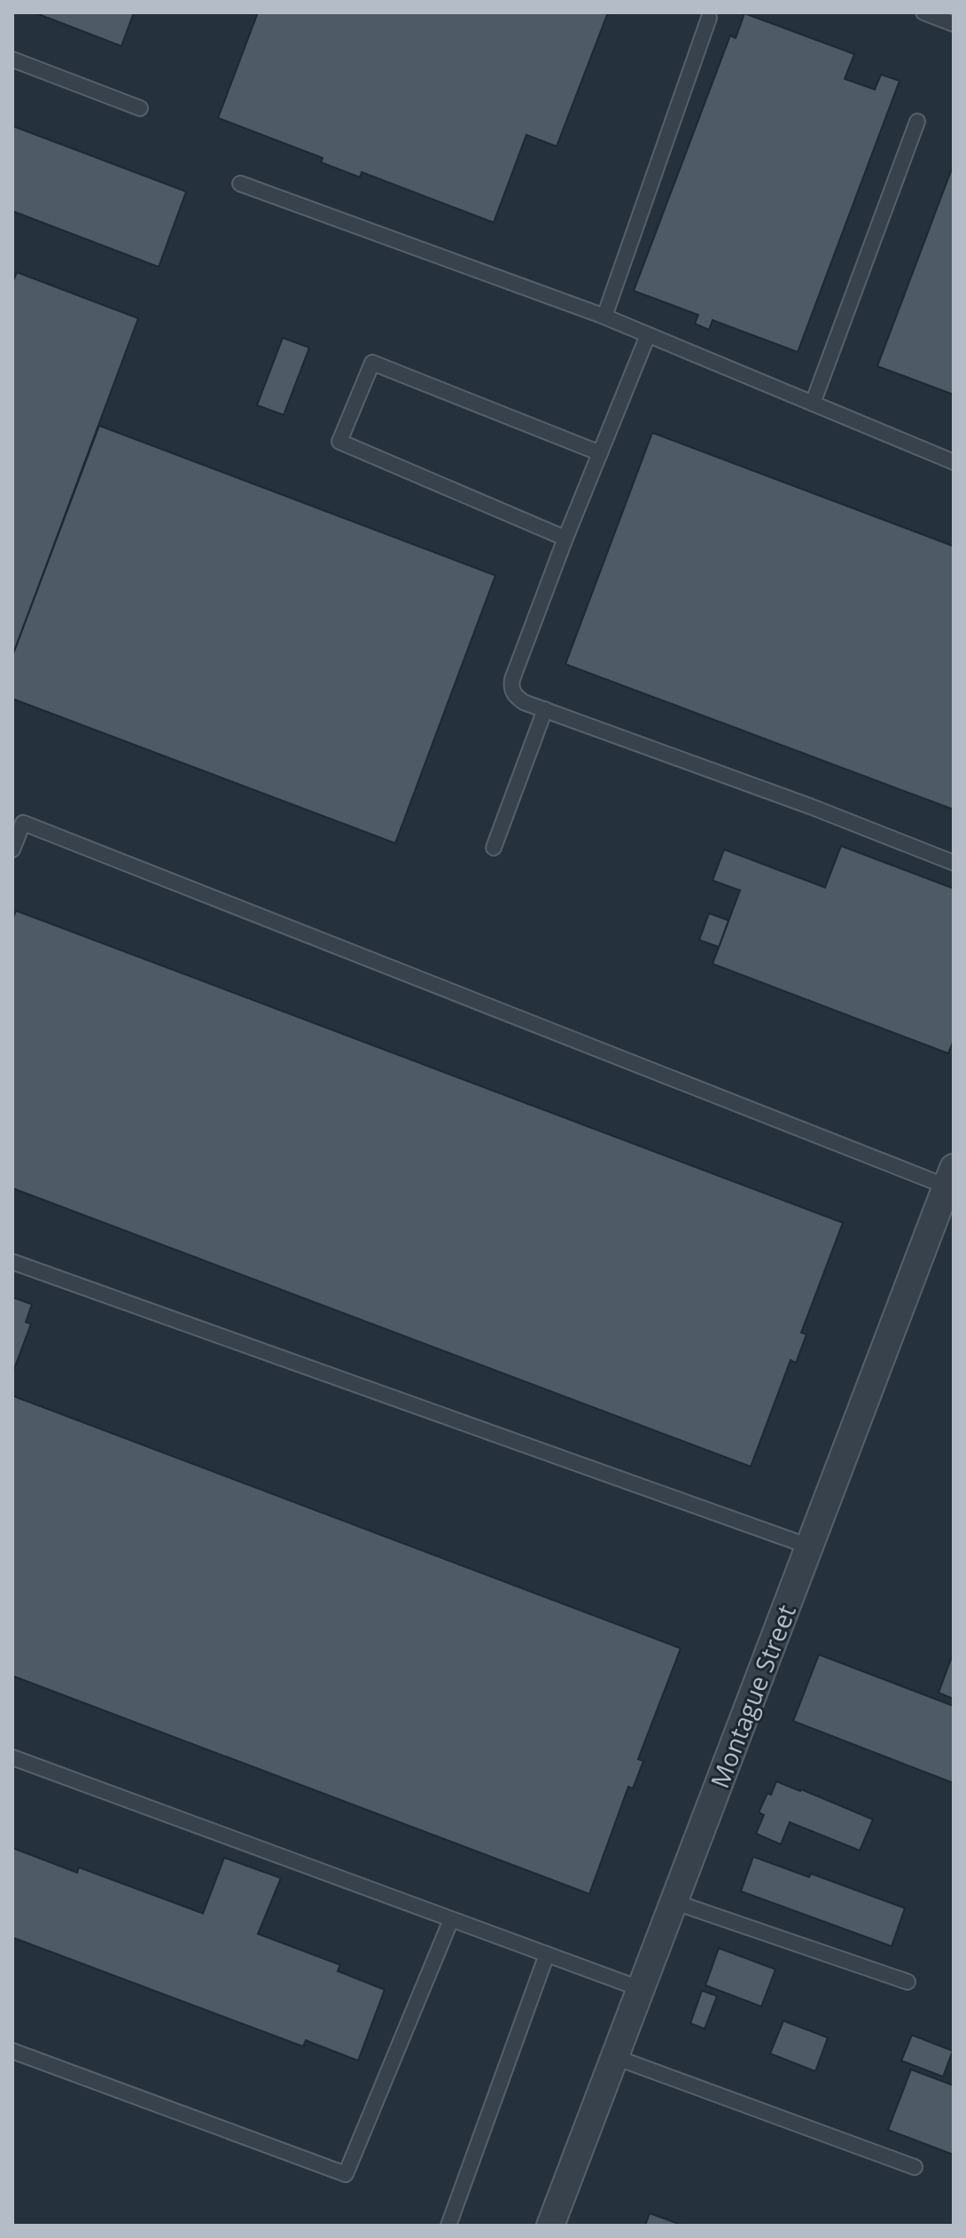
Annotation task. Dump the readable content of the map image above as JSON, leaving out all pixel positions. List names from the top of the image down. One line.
{"streets":{"street":["Montague Street"]}}
